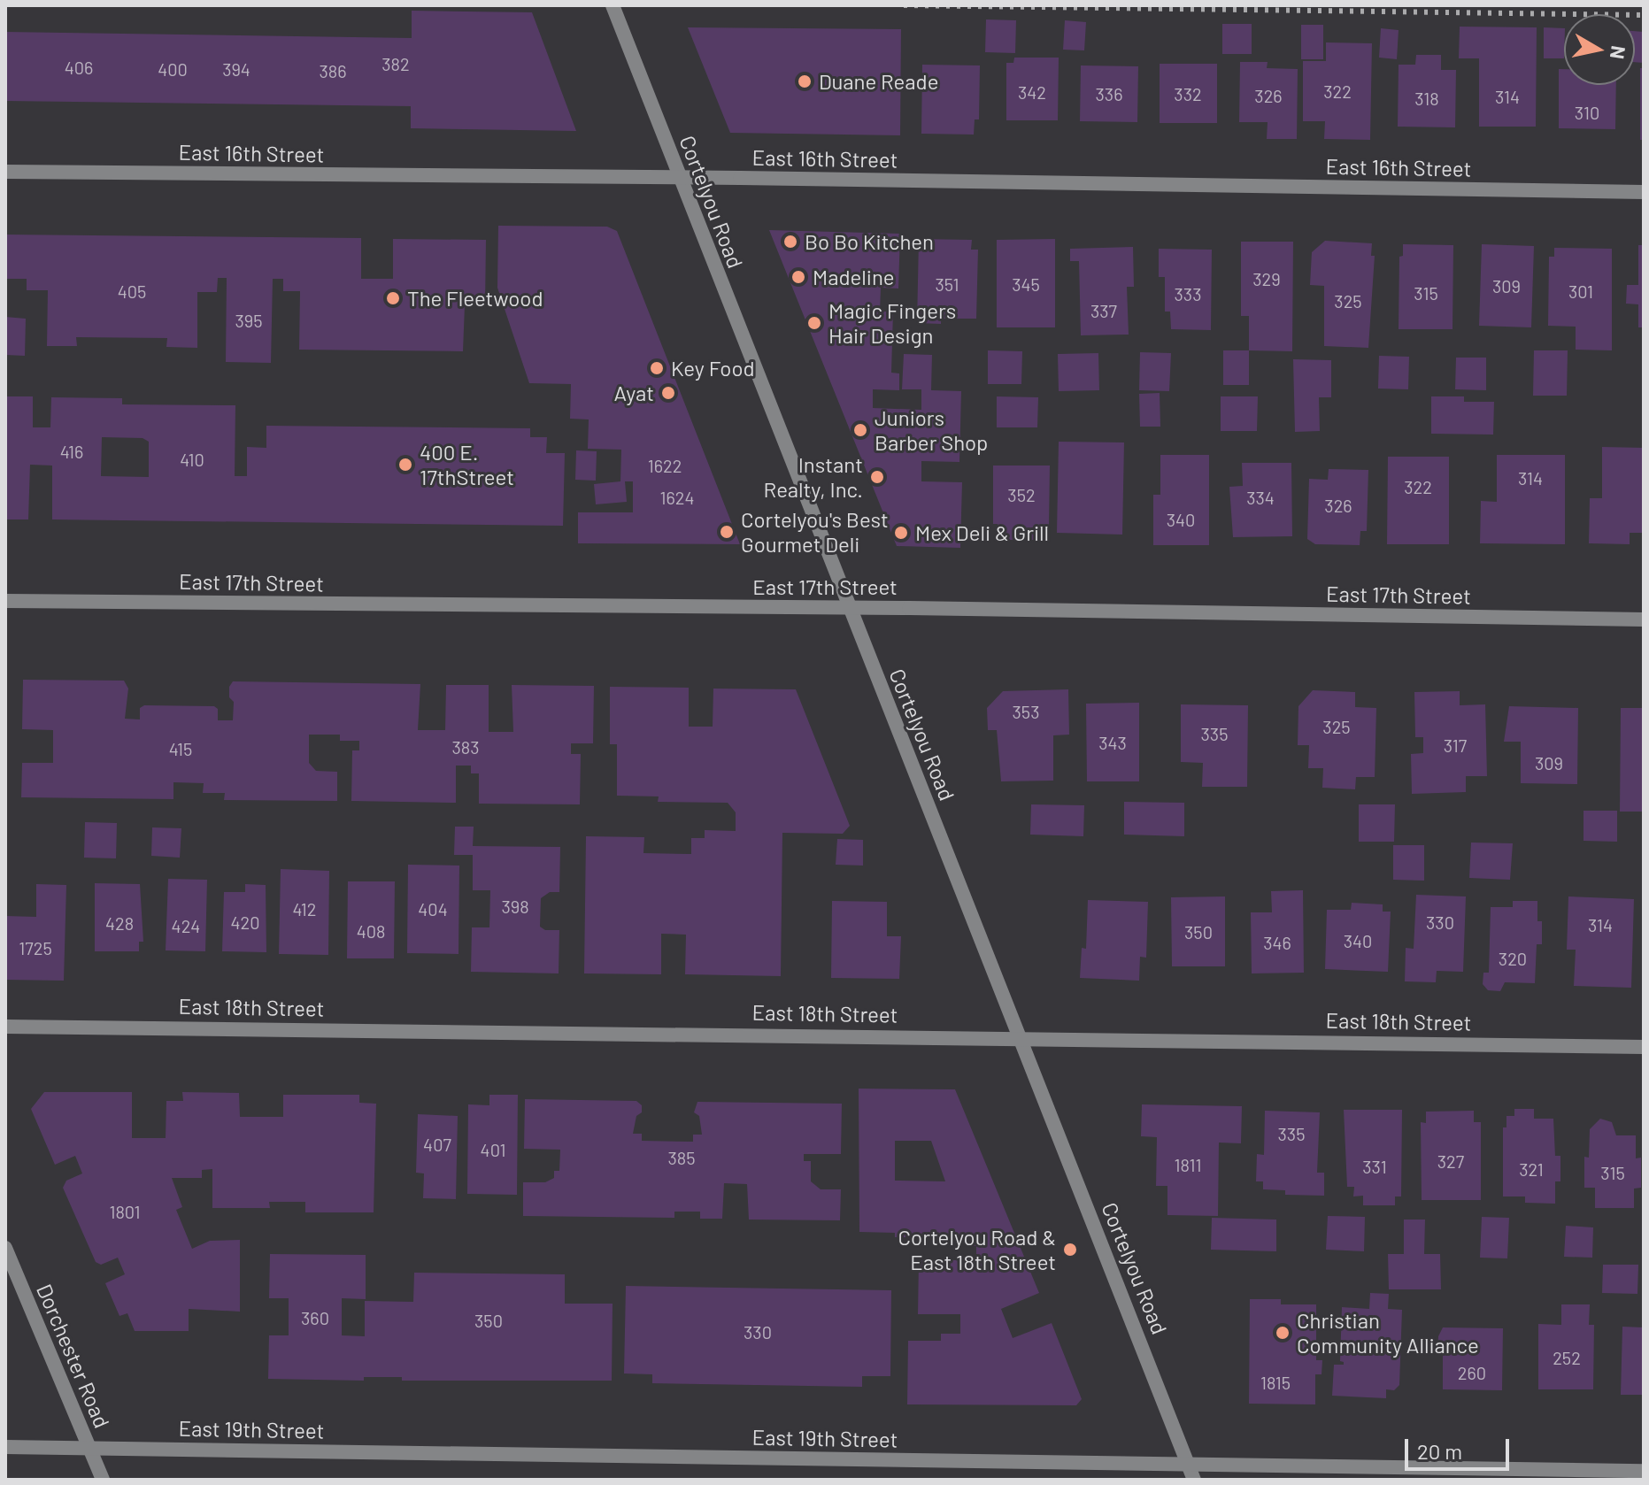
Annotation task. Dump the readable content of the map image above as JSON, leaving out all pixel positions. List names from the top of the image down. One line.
{"streets":{"street":["East 16th Street","Cortelyou Road","East 17th Street","East 18th Street","Dorchester Road","East 19th Street"]},"crossings":[["East 16th Street","Cortelyou Road"],["Cortelyou Road","East 17th Street"],["Cortelyou Road","East 18th Street"],["Cortelyou Road","East 19th Street"],["Dorchester Road","East 19th Street"]],"places":["Duane Reade","Bo Bo Kitchen","Madeline","The Fleetwood","Magic Fingers Hair Design","Key Food","Ayat","Juniors Barber Shop","400 E. 17thStreet","Instant Realty, Inc.","Cortelyou's Best Gourmet Deli","Mex Deli & Grill","Cortelyou Road & East 18th Street","Christian Community Alliance"],"house_numbers":["382","406","400","394","386","322","342","336","332","326","314","318","310","329","351","345","309","405","301","315","333","325","337","395","416","410","1622","314","322","352","1624","334","326","340","353","325","335","343","317","383","415","309","398","412","404","420","330","428","314","424","408","350","340","346","1725","320","335","407","401","385","327","1811","331","321","315","1801","360","350","330","252","260","1815"],"scale_bar":"20 m","north":"right"}
